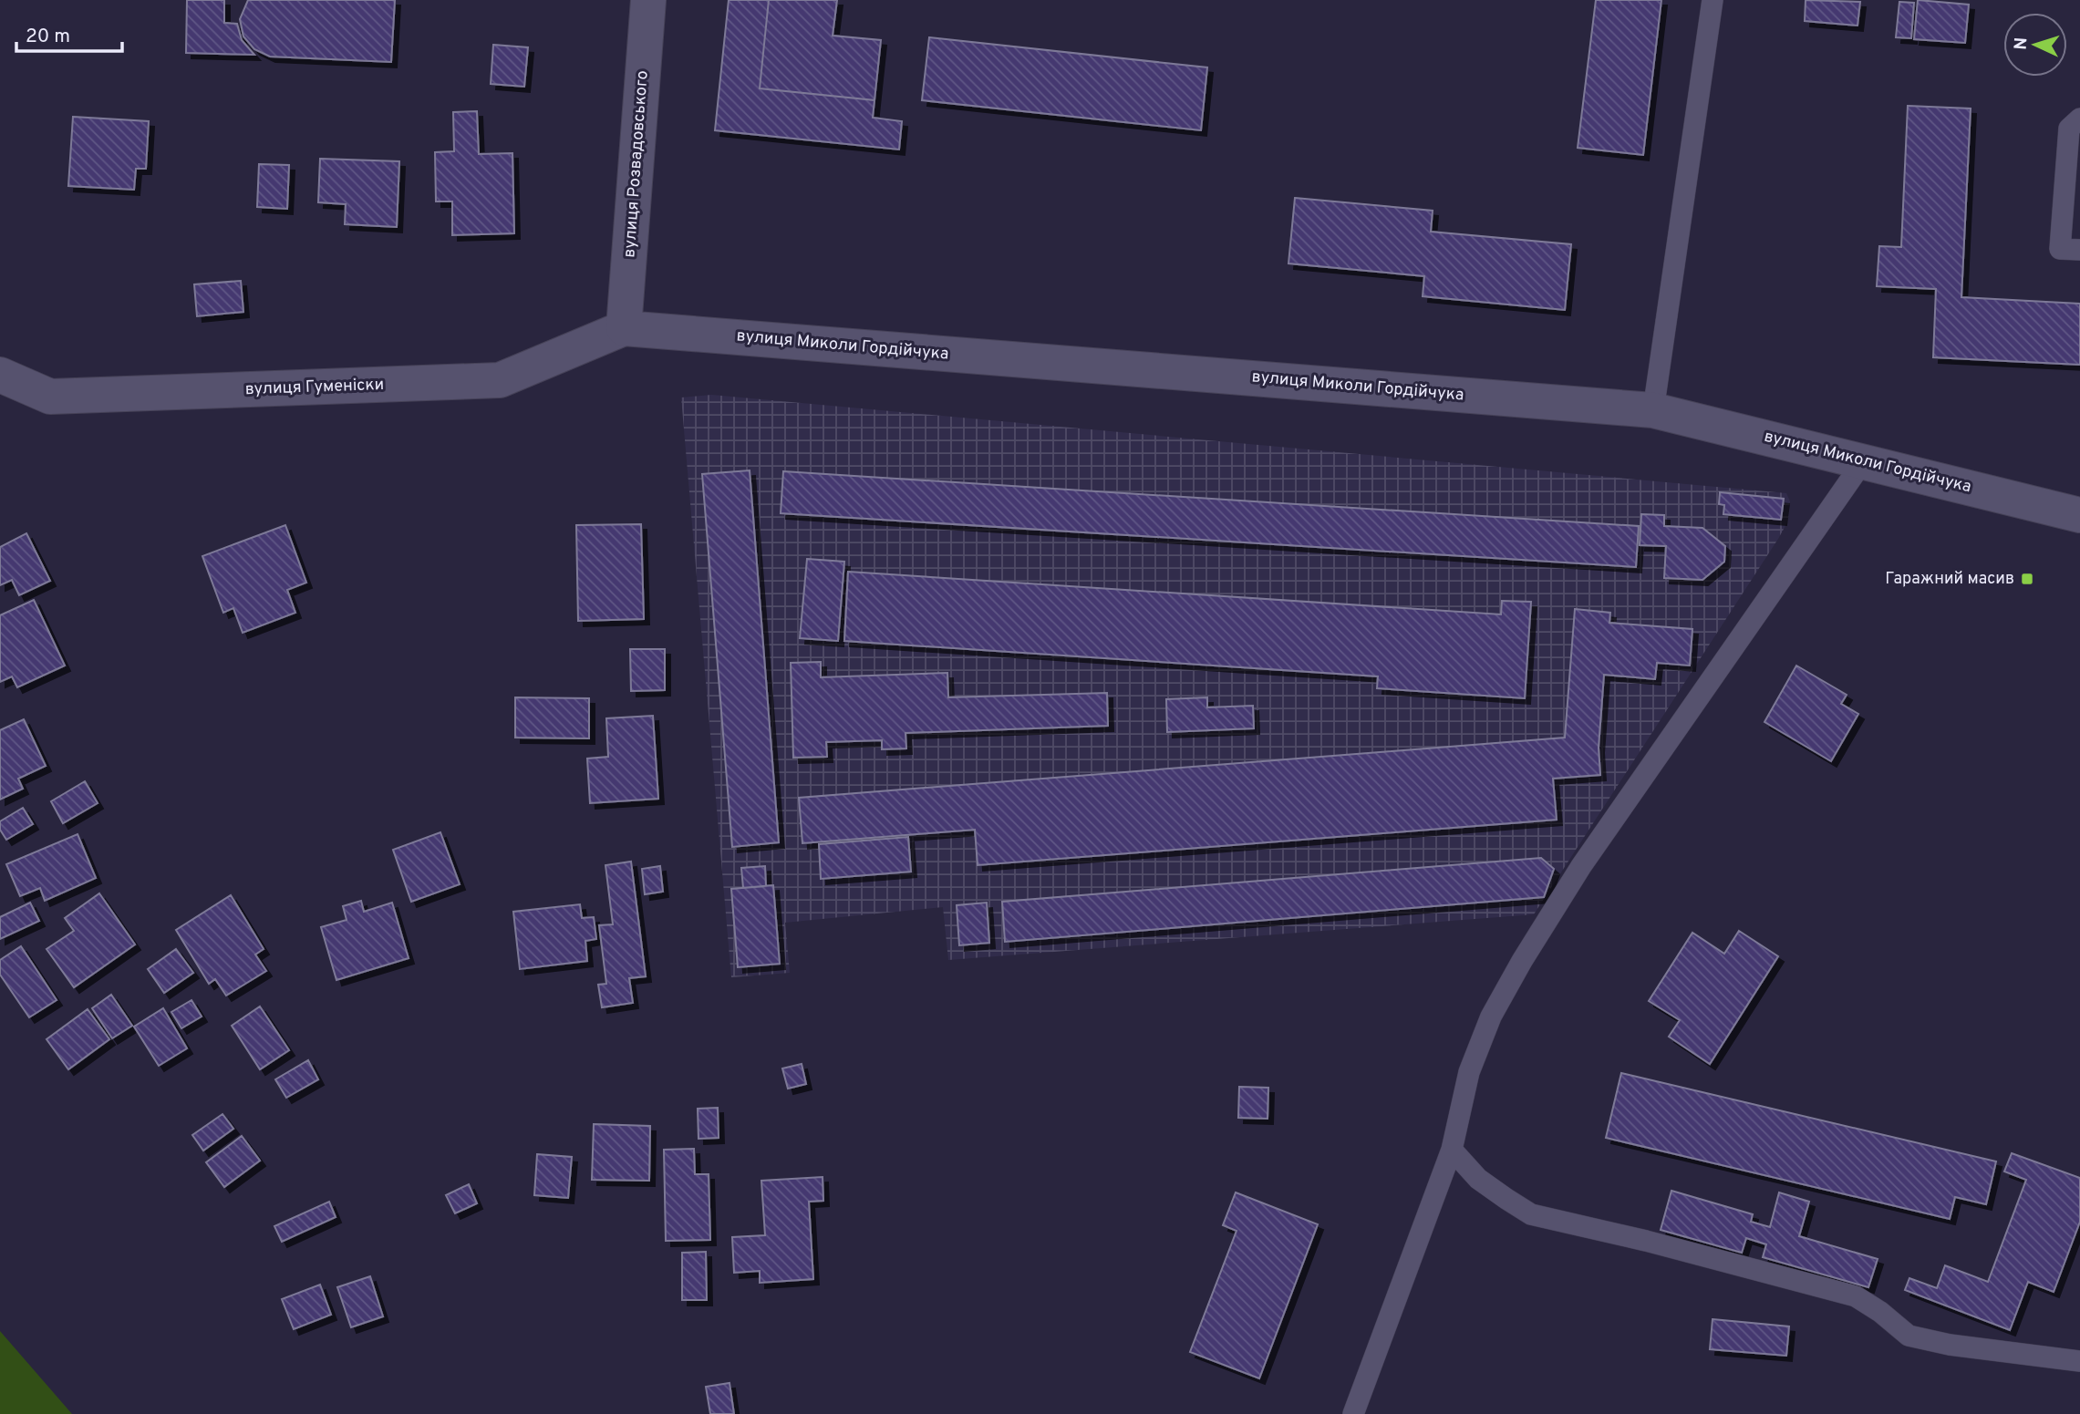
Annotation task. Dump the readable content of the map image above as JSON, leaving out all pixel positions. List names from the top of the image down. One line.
{"streets":{"street":["вулиця Розвадовського","вулиця Миколи Гордійчука","вулиця Гуменіски"]},"crossings":[["вулиця Розвадовського","вулиця Миколи Гордійчука"],["вулиця Розвадовського","вулиця Гуменіски"],["вулиця Миколи Гордійчука","вулиця Гуменіски"]],"places":{"transit":["Гаражний масив"]},"scale_bar":"20 m","north":"left"}
